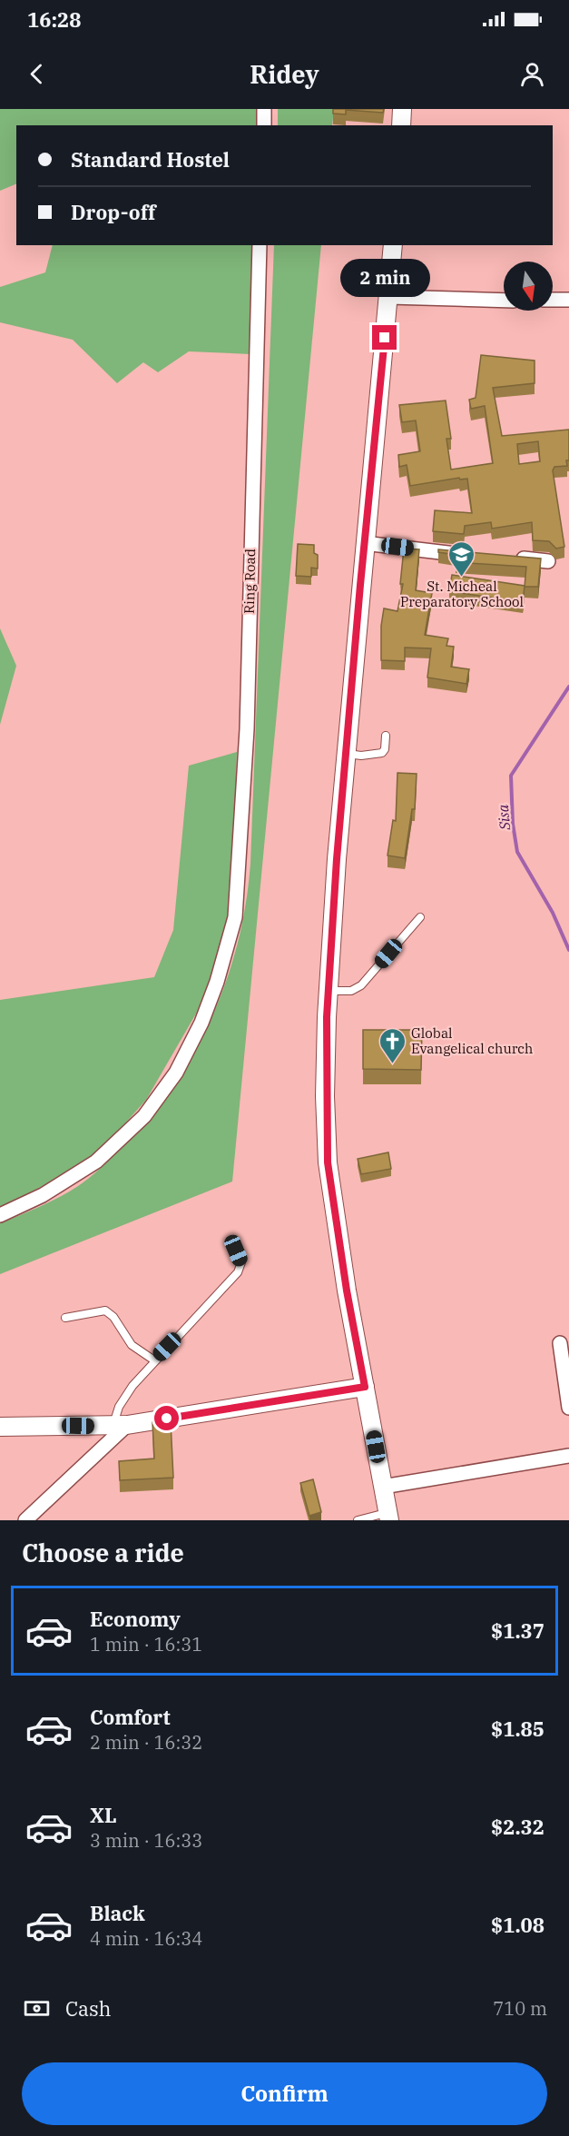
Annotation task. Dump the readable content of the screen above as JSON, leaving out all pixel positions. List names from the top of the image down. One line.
{"streets":{"street":["Ring Road"]},"water":["Sisa"],"places":{"school or university":["St. Micheal Preparatory School"],"church":["Global Evangelical church"]},"north":"bottom","page":{"status":"16:28","header":"Ridey","banner":["Standard Hostel","Drop-off"],"bubble":"2 min","heading":"Choose a ride","list":[{"name":"Economy","note":"1 min · 16:31","value":"$1.37"},{"name":"Comfort","note":"2 min · 16:32","value":"$1.85"},{"name":"XL","note":"3 min · 16:33","value":"$2.32"},{"name":"Black","note":"4 min · 16:34","value":"$1.08"}],"pay":["Cash","710 m"],"buttons":"Confirm"}}
